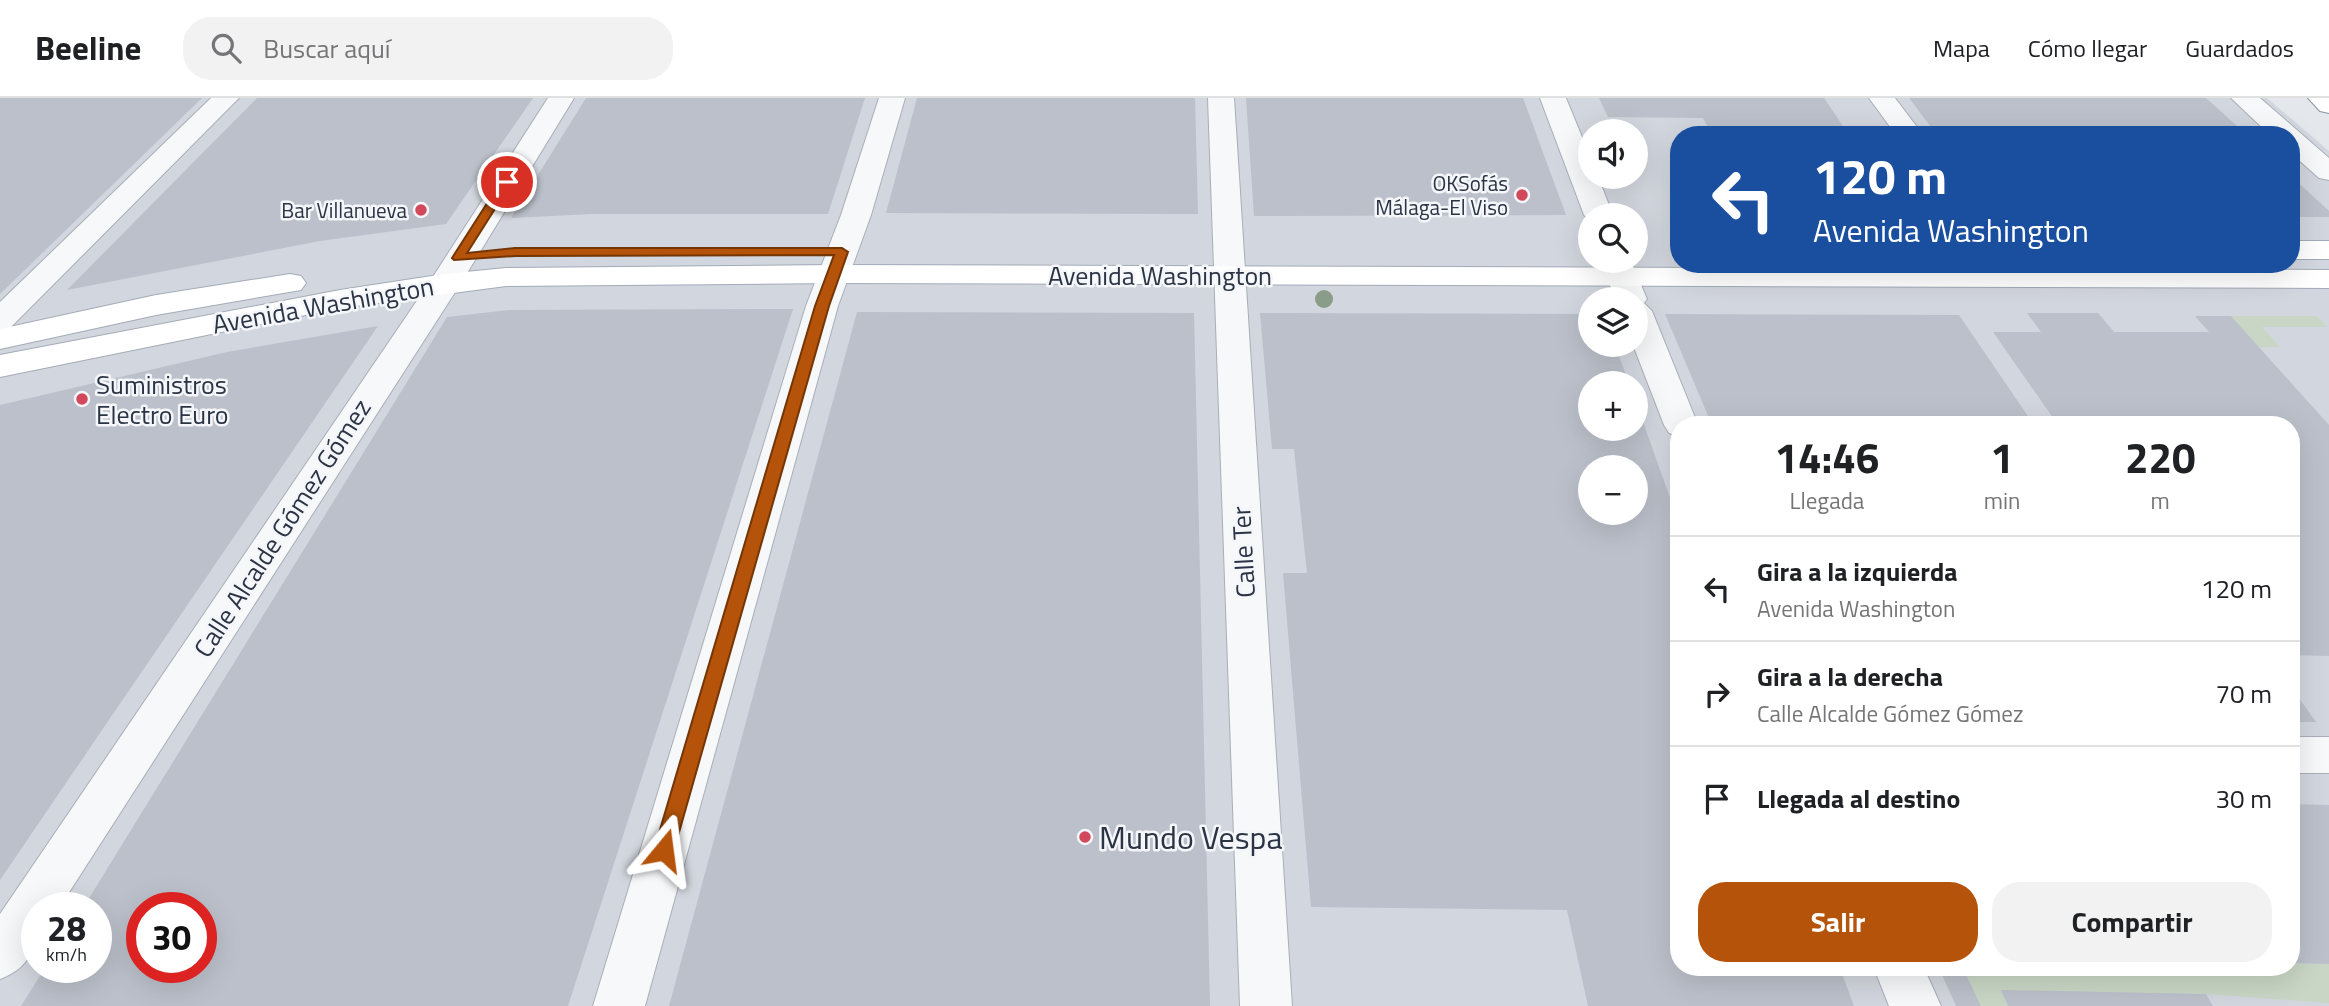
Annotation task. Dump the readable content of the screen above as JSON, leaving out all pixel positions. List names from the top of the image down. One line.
{"streets":{"main road":["Avenida Washington"],"street":["Calle Alcalde Gómez Gómez","Calle Ter"]},"crossings":[["Avenida Washington","Calle Alcalde Gómez Gómez"],["Avenida Washington","Calle Ter"]],"places":["OKSofás Málaga-El Viso","Bar Villanueva","Suministros Electro Euro","Mundo Vespa"],"page":{"header":"Beeline","search":"Buscar aquí","nav":["Mapa","Cómo llegar","Guardados"],"map_buttons":["+","−"],"turn":["120 m","Avenida Washington"],"eta":["14:46","Llegada","1","min","220","m"],"list":[{"name":"Gira a la izquierda","note":"Avenida Washington","value":"120 m"},{"name":"Gira a la derecha","note":"Calle Alcalde Gómez Gómez","value":"70 m"},{"name":"Llegada al destino","value":"30 m"}],"buttons":["Salir","Compartir"],"speed":"28 km/h","limit":"30"}}
